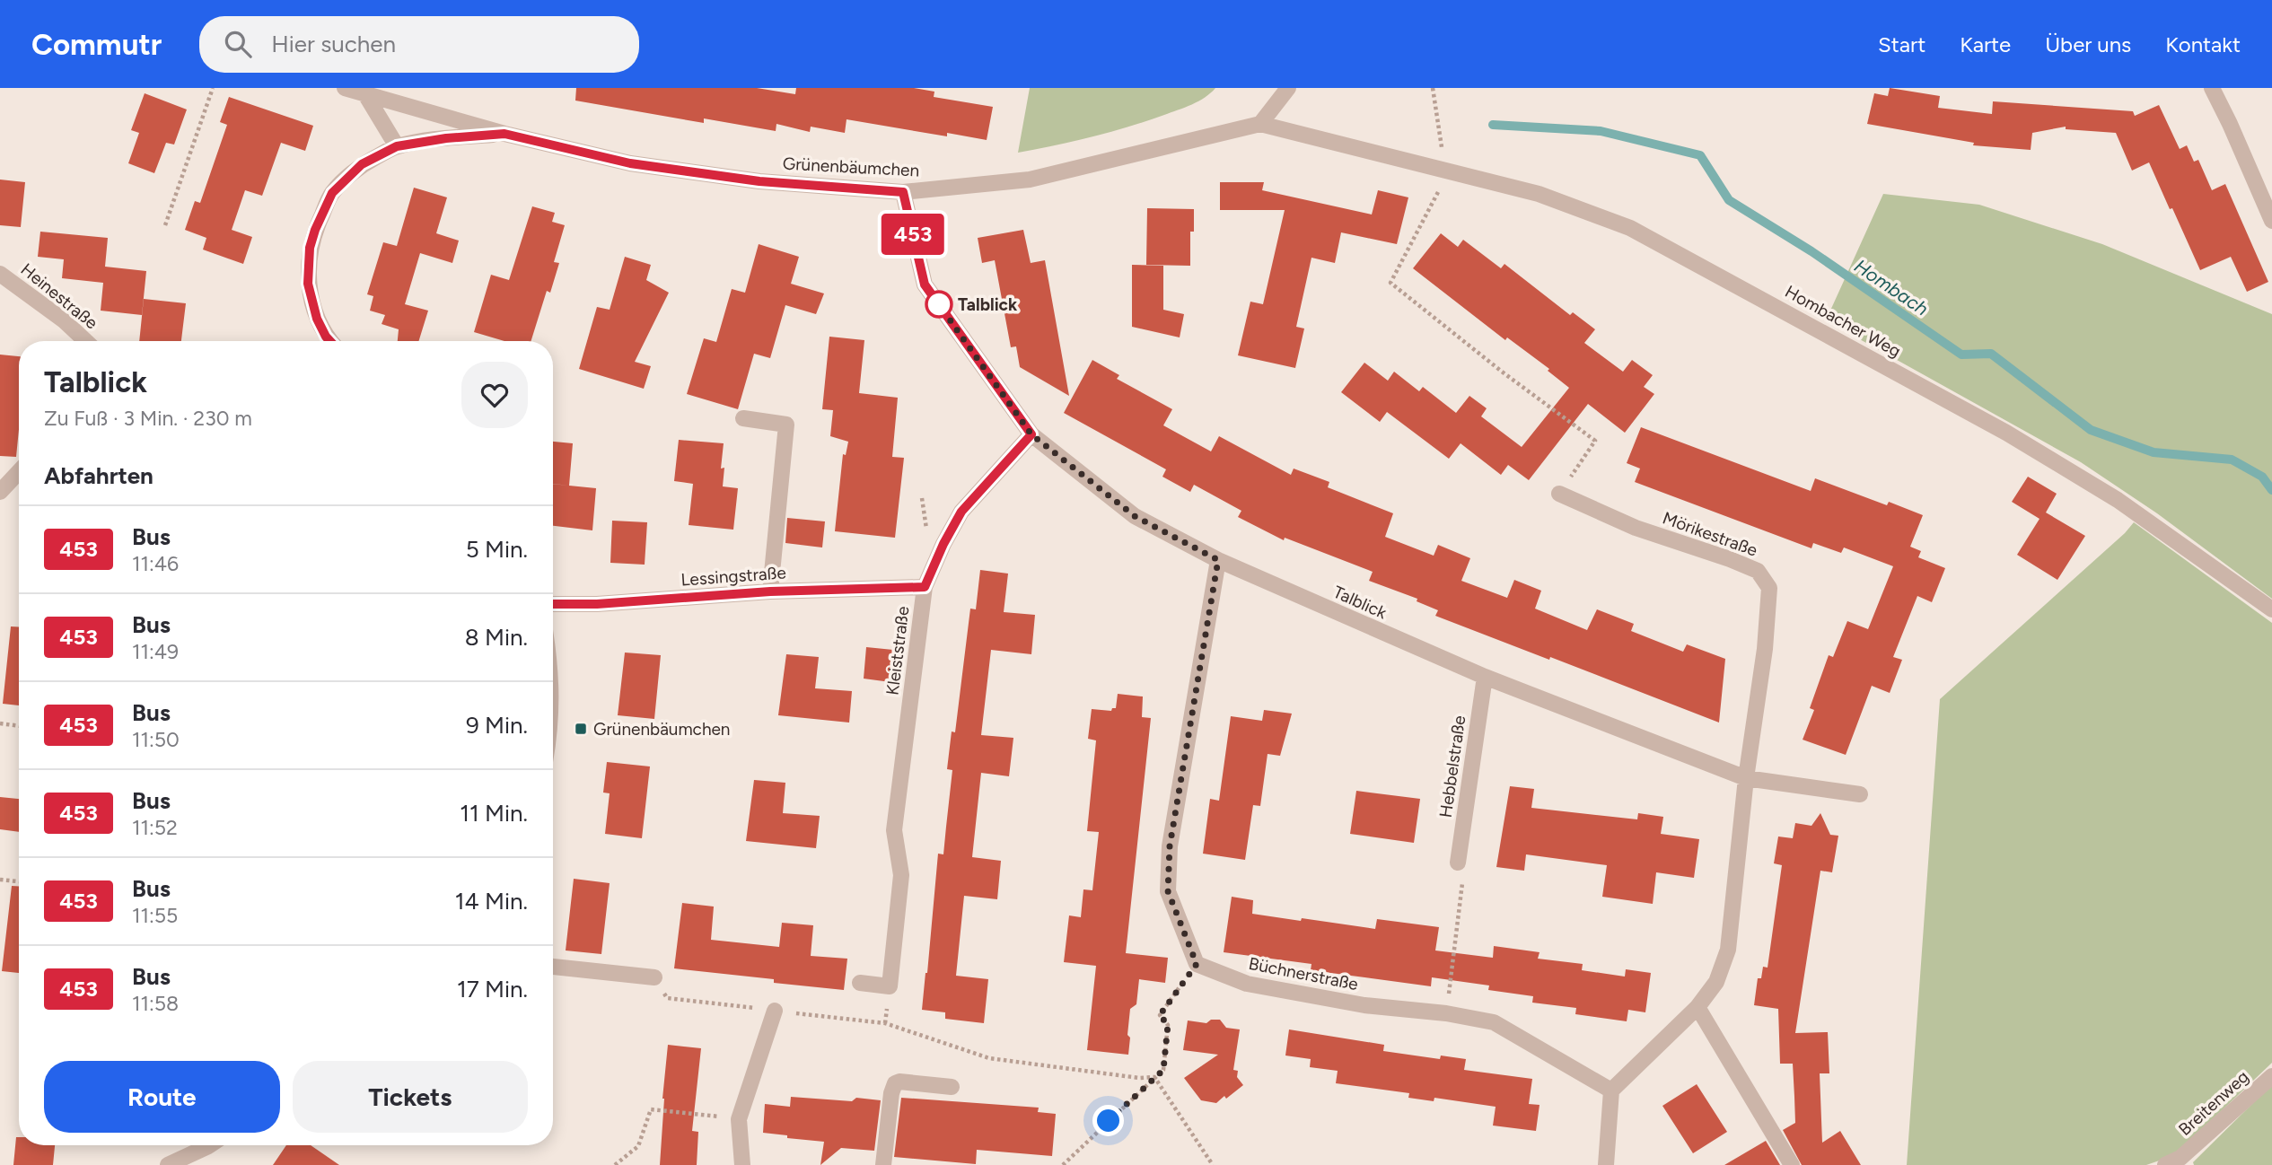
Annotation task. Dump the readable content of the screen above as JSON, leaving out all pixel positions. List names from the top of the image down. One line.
{"streets":{"street":["Grünenbäumchen","Heinestraße","Hombacher Weg","Mörikestraße","Lessingstraße","Talblick","Kleiststraße","Hebbelstraße","Büchnerstraße","Breitenweg"]},"crossings":[["Grünenbäumchen","Hombacher Weg"],["Grünenbäumchen","Talblick"],["Mörikestraße","Talblick"],["Mörikestraße","Büchnerstraße"],["Lessingstraße","Kleiststraße"],["Talblick","Kleiststraße"],["Talblick","Hebbelstraße"]],"water":["Hombach"],"places":{"other":["Talblick"],"transit":["Grünenbäumchen"]},"lines":["bus line 453"],"page":{"header":"Commutr","search":"Hier suchen","nav":["Start","Karte","Über uns","Kontakt"],"on_map":"453","heading":[["Talblick","Zu Fuß · 3 Min. · 230 m"],"Abfahrten"],"list":[{"mark":"453","name":"Bus","note":"11:46","value":"5 Min."},{"mark":"453","name":"Bus","note":"11:49","value":"8 Min."},{"mark":"453","name":"Bus","note":"11:50","value":"9 Min."},{"mark":"453","name":"Bus","note":"11:52","value":"11 Min."},{"mark":"453","name":"Bus","note":"11:55","value":"14 Min."},{"mark":"453","name":"Bus","note":"11:58","value":"17 Min."}],"buttons":["Route","Tickets"]}}
